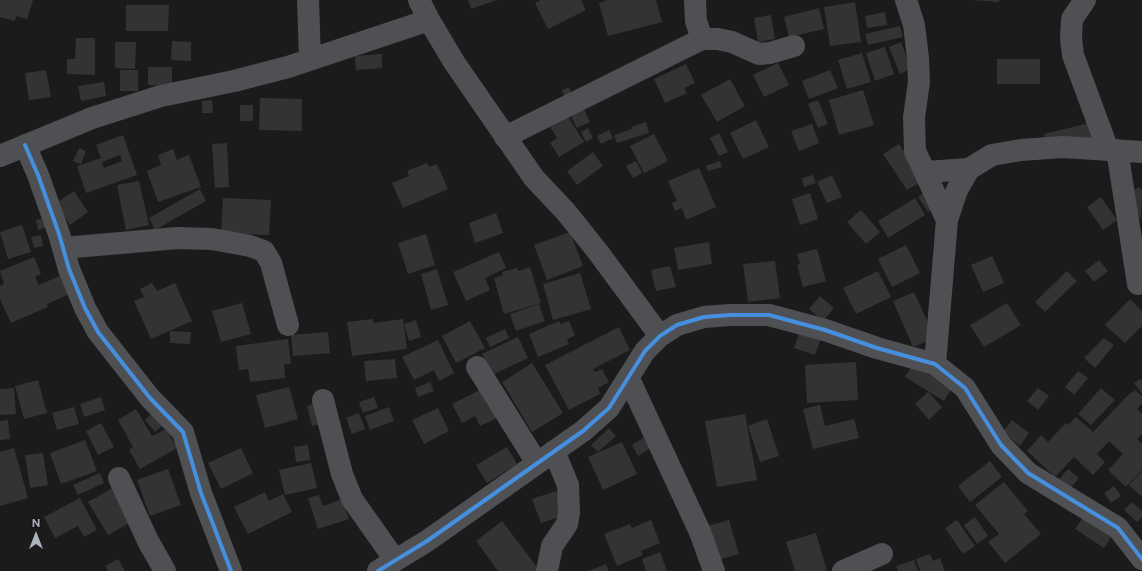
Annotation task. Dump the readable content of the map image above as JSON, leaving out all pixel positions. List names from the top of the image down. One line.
{"north":"top"}
